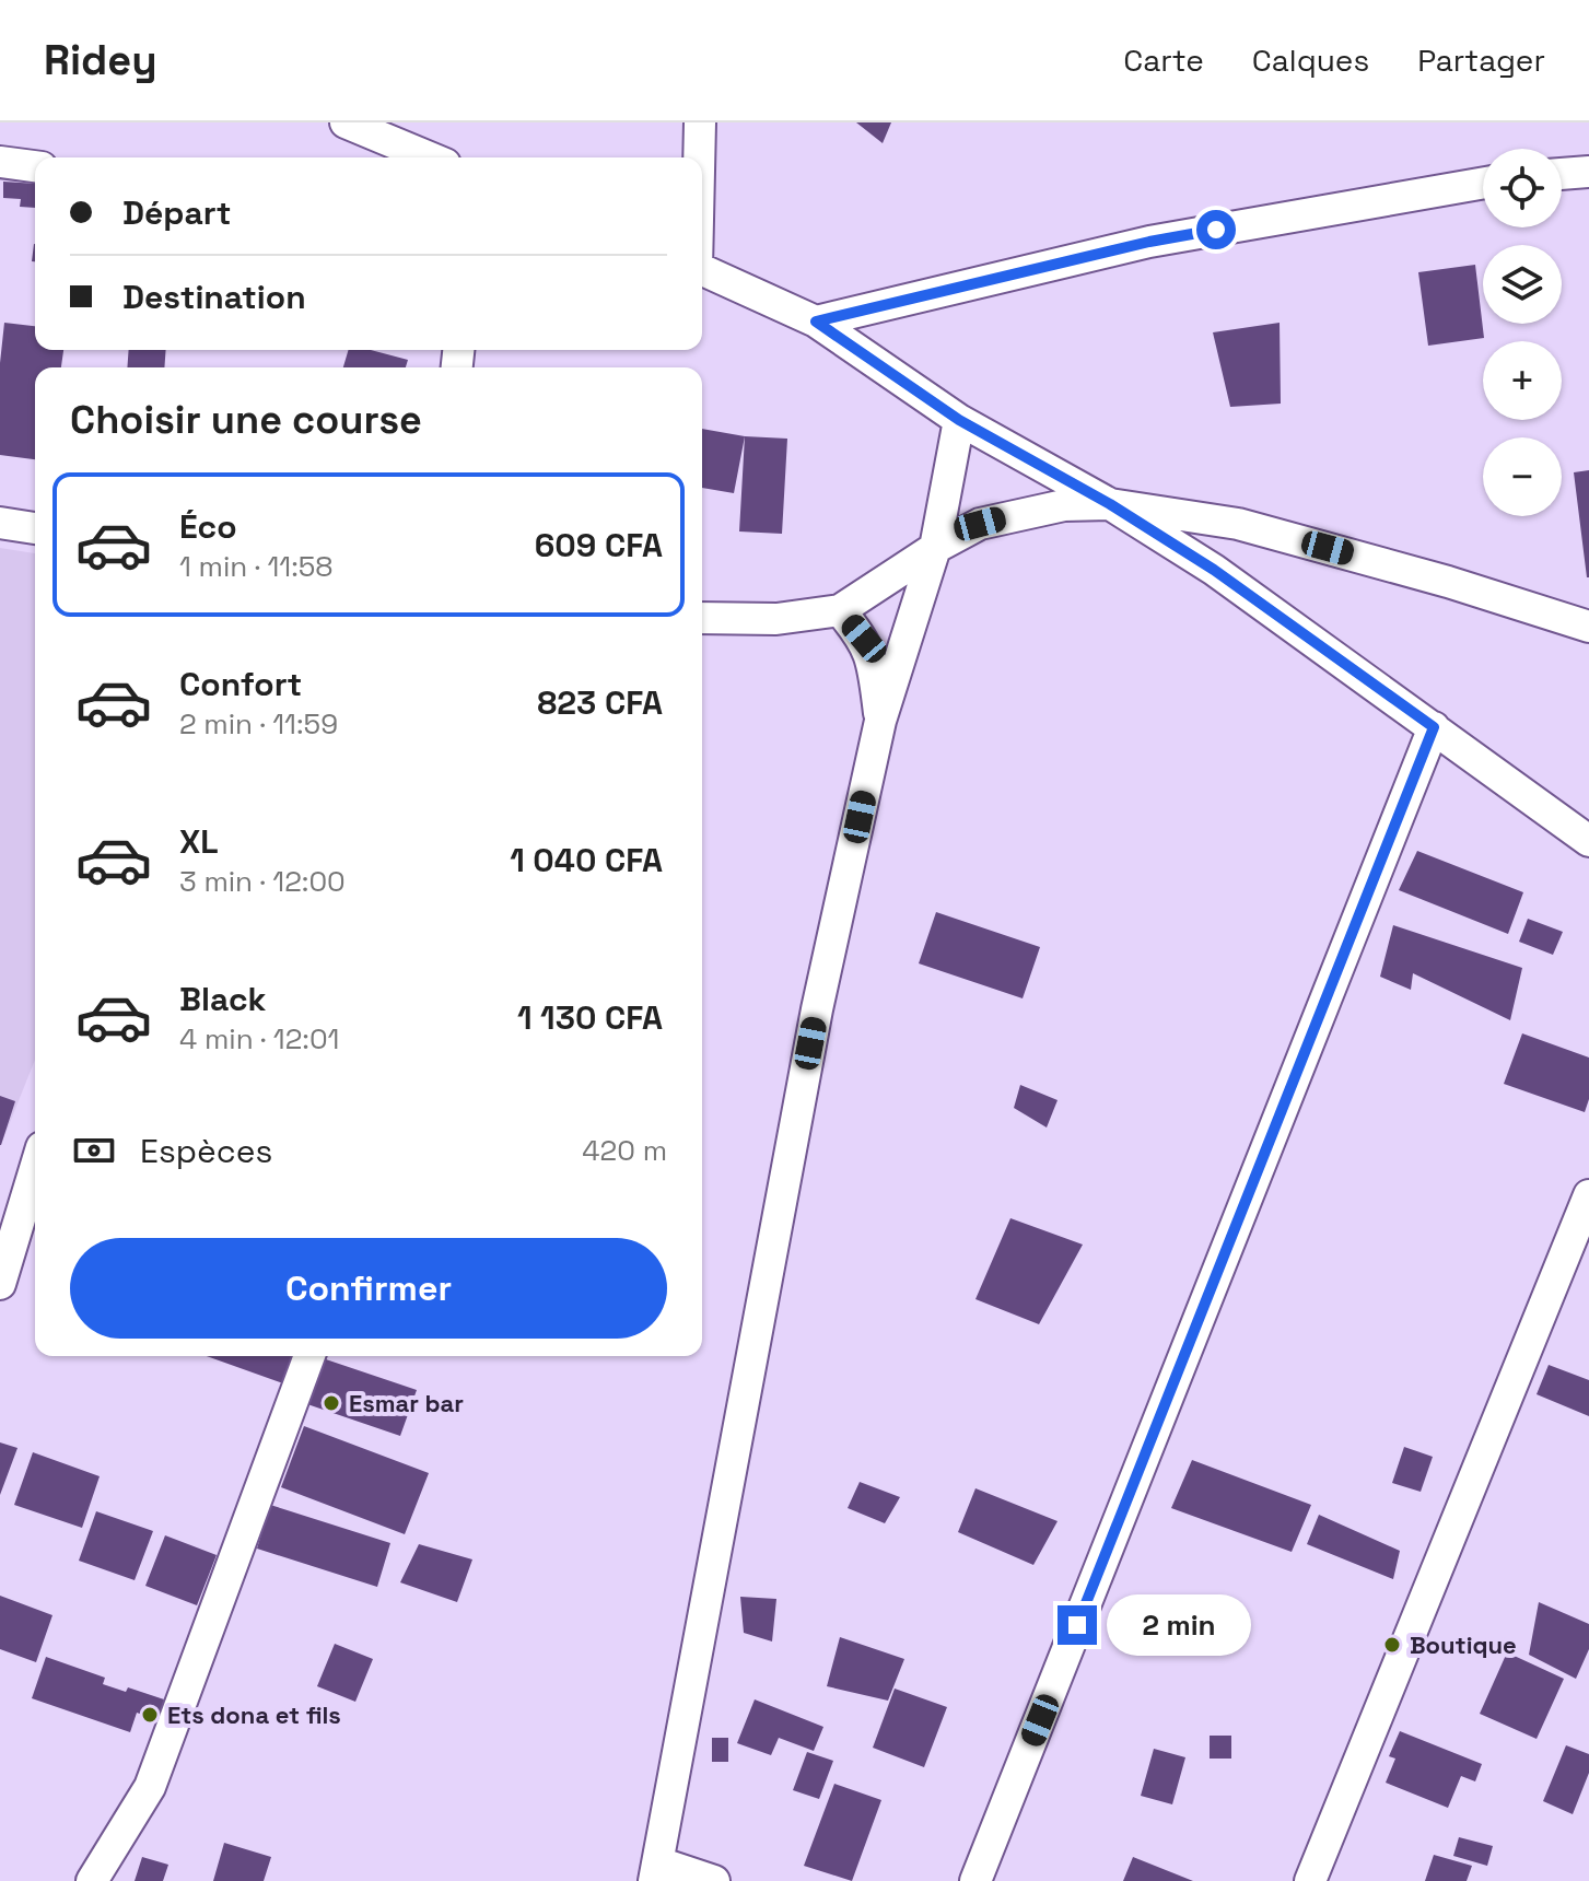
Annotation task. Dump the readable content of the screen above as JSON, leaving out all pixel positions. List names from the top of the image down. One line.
{"places":["Esmar bar","Boutique","Ets dona et fils"],"page":{"header":"Ridey","nav":["Carte","Calques","Partager"],"map_buttons":["+","−"],"banner":["Départ","Destination"],"heading":"Choisir une course","list":[{"name":"Éco","note":"1 min · 11:58","value":"609 CFA"},{"name":"Confort","note":"2 min · 11:59","value":"823 CFA"},{"name":"XL","note":"3 min · 12:00","value":"1 040 CFA"},{"name":"Black","note":"4 min · 12:01","value":"1 130 CFA"}],"pay":["Espèces","420 m"],"buttons":"Confirmer","bubble":"2 min"}}
